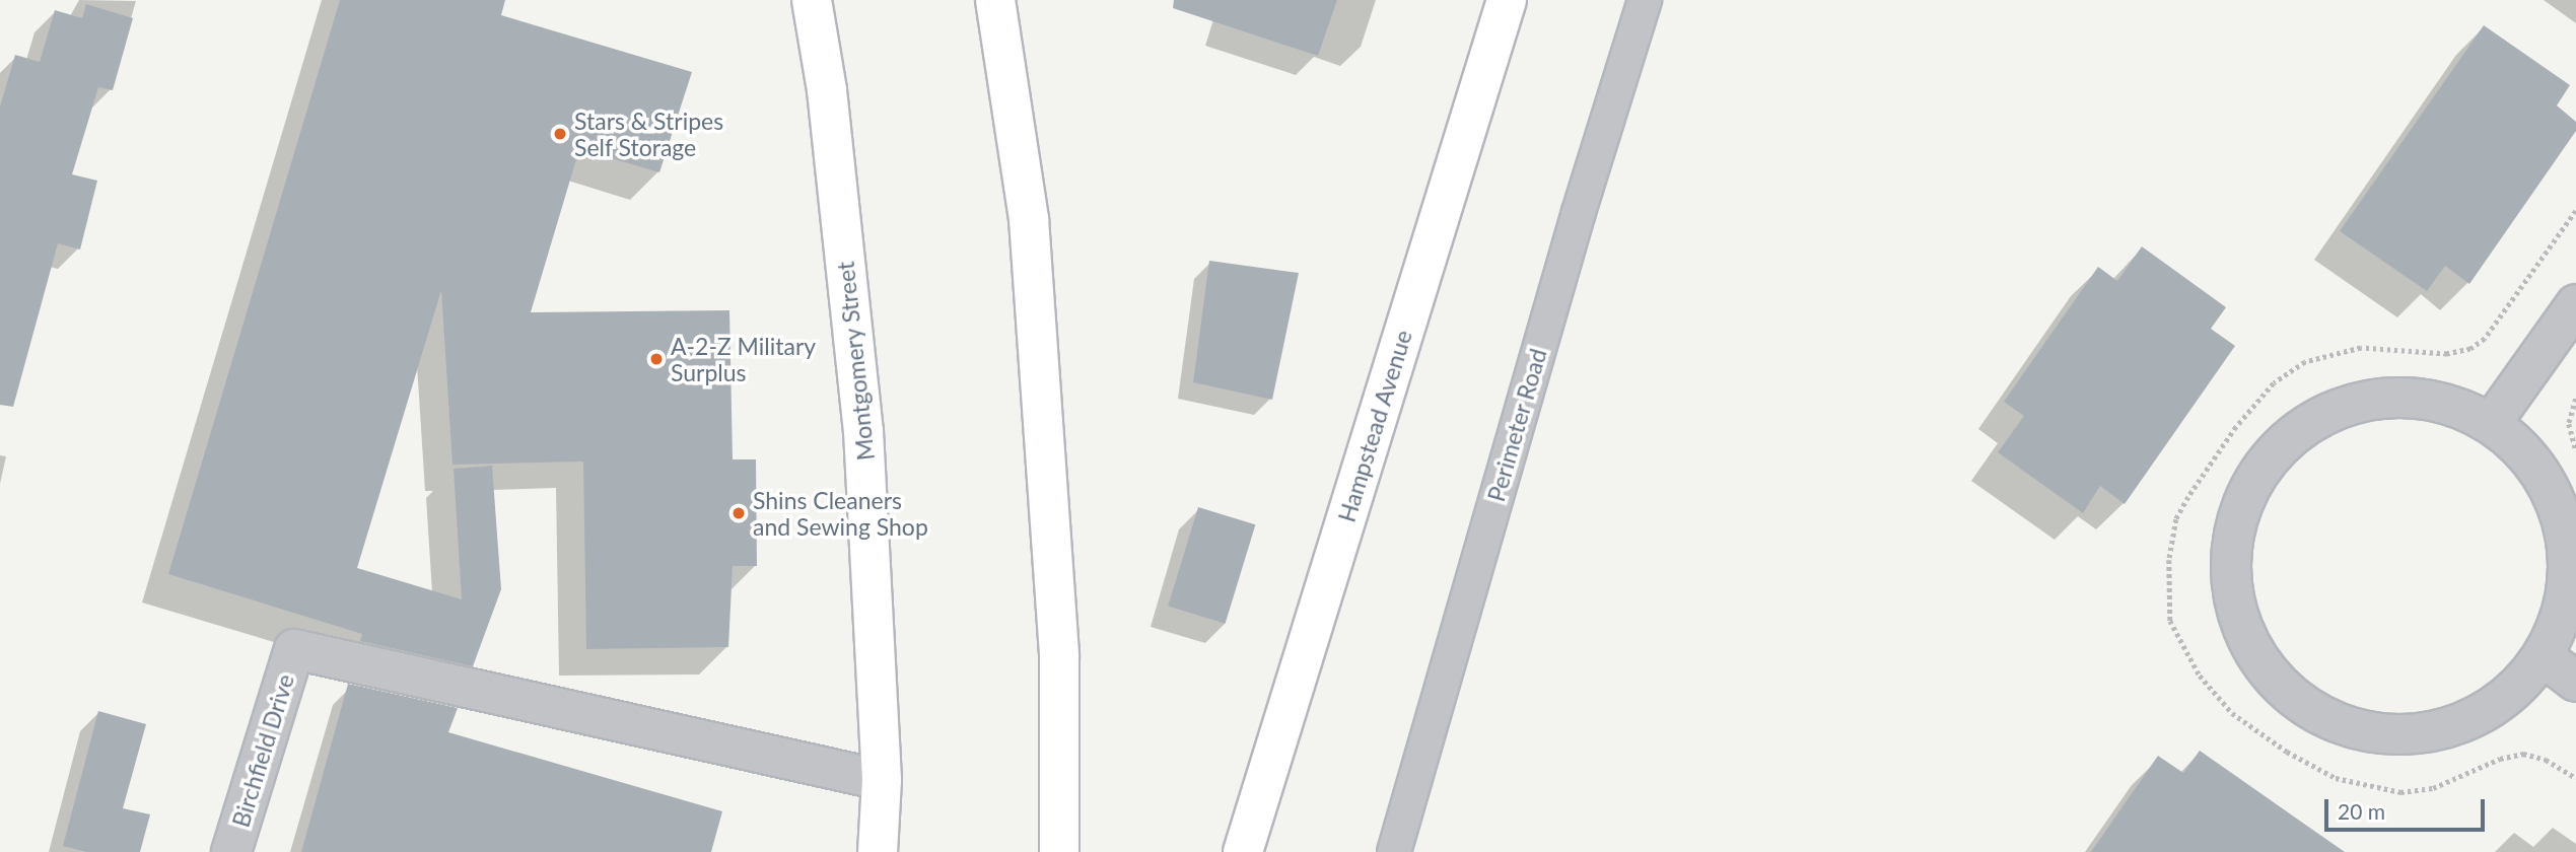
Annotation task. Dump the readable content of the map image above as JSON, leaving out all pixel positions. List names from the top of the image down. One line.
{"streets":{"street":["Montgomery Street","Hampstead Avenue","Birchfield Drive"],"lane":["Perimeter Road"]},"crossings":[["Montgomery Street","Birchfield Drive"]],"places":["Stars & Stripes Self Storage","A-2-Z Military Surplus","Shins Cleaners and Sewing Shop"],"scale_bar":"20 m"}
